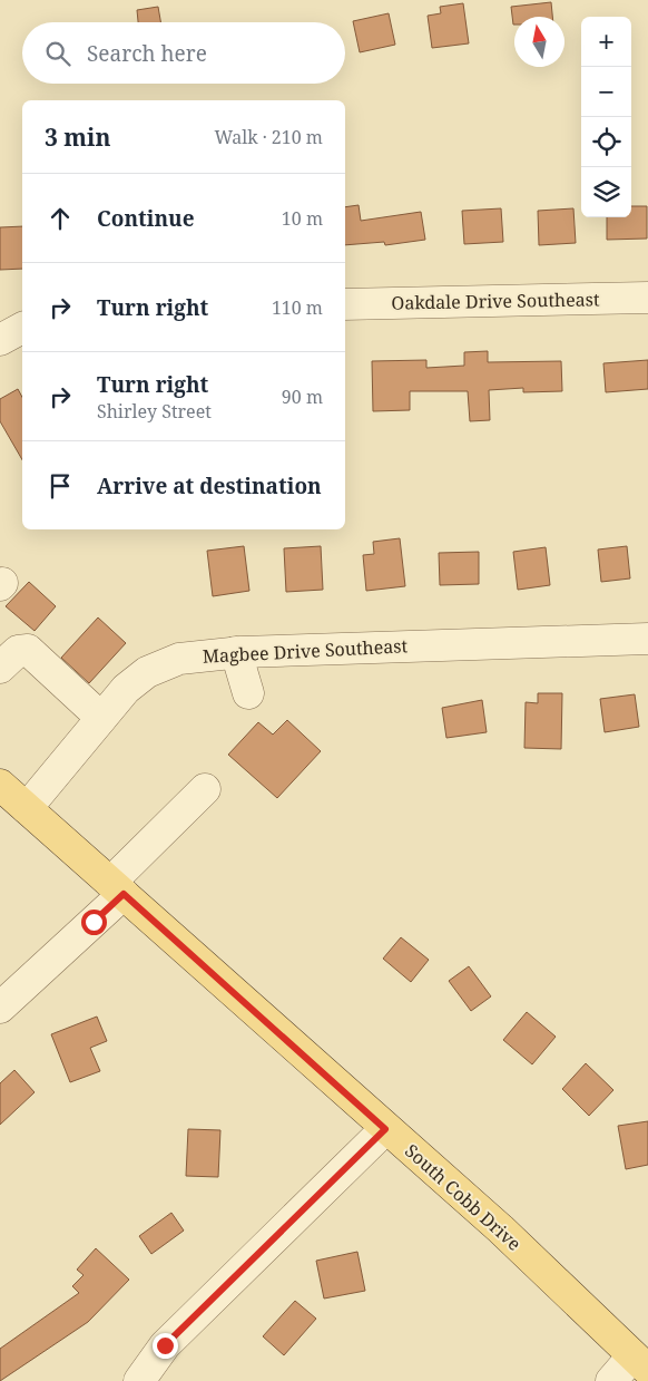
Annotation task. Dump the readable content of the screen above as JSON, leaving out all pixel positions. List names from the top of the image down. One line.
{"streets":{"main road":["South Cobb Drive"],"street":["Oakdale Drive Southeast","Magbee Drive Southeast"]},"crossings":[["Magbee Drive Southeast","South Cobb Drive"]],"north":"top","page":{"map_buttons":["+","−"],"search":"Search here","heading":["3 min","Walk · 210 m"],"list":[["Continue","10 m"],["Turn right","110 m"],["Turn right","Shirley Street","90 m"],"Arrive at destination"]}}
